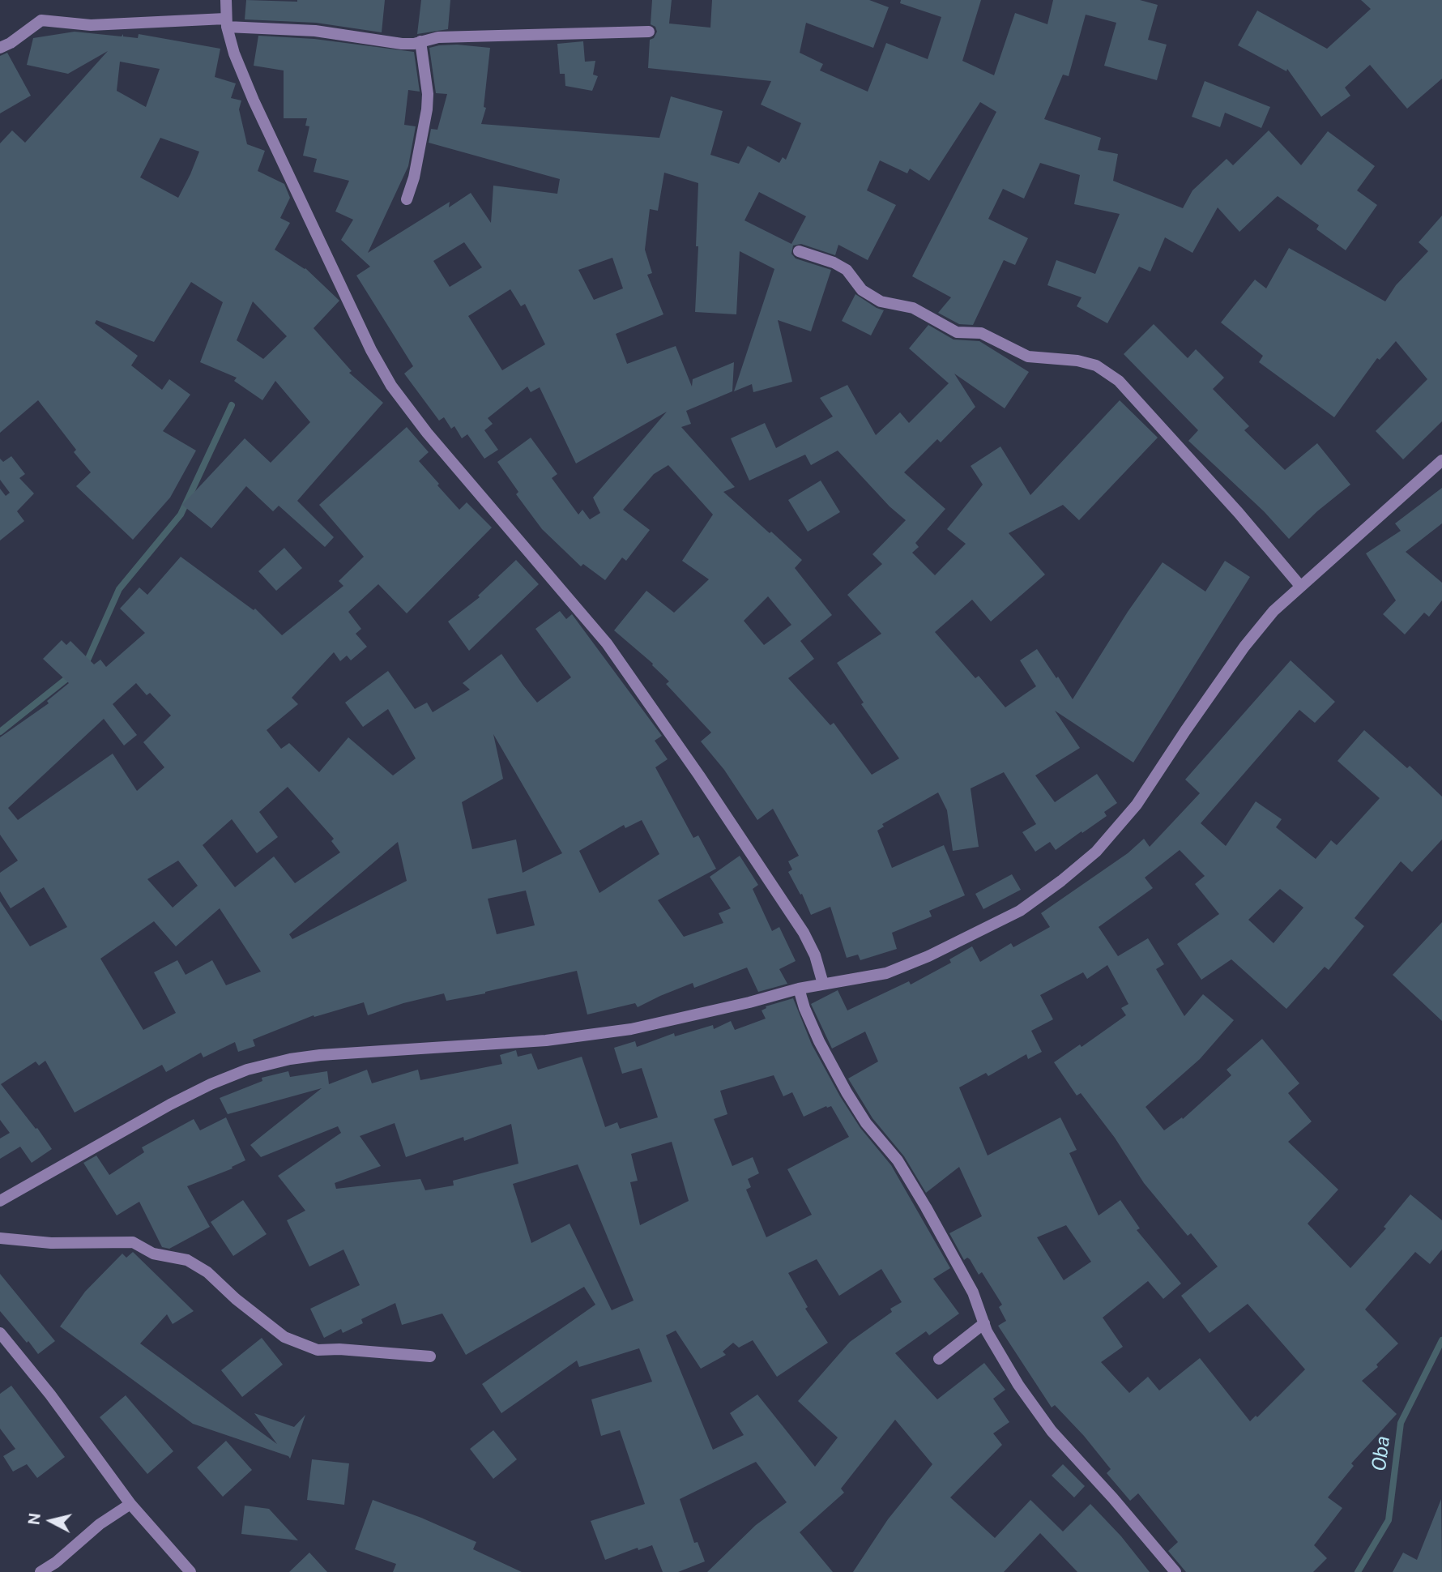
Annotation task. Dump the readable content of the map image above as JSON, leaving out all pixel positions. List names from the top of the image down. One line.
{"water":["Oba"],"north":"left"}
